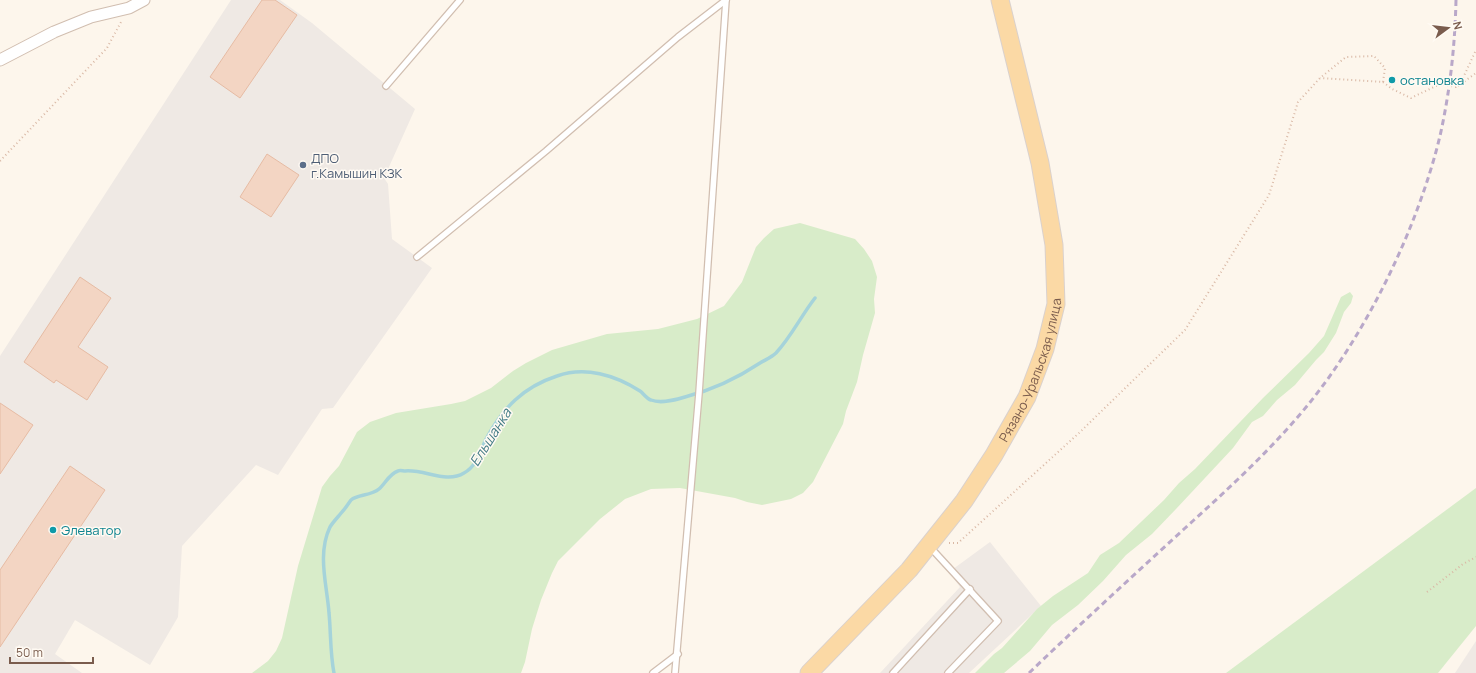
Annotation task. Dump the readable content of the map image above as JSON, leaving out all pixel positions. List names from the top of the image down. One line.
{"streets":{"main road":["Рязано-Уральская улица"]},"water":["Ельшанка"],"places":["остановка","ДПО г.Камышин КЗК","Элеватор"],"scale_bar":"50 m","north":"right"}
